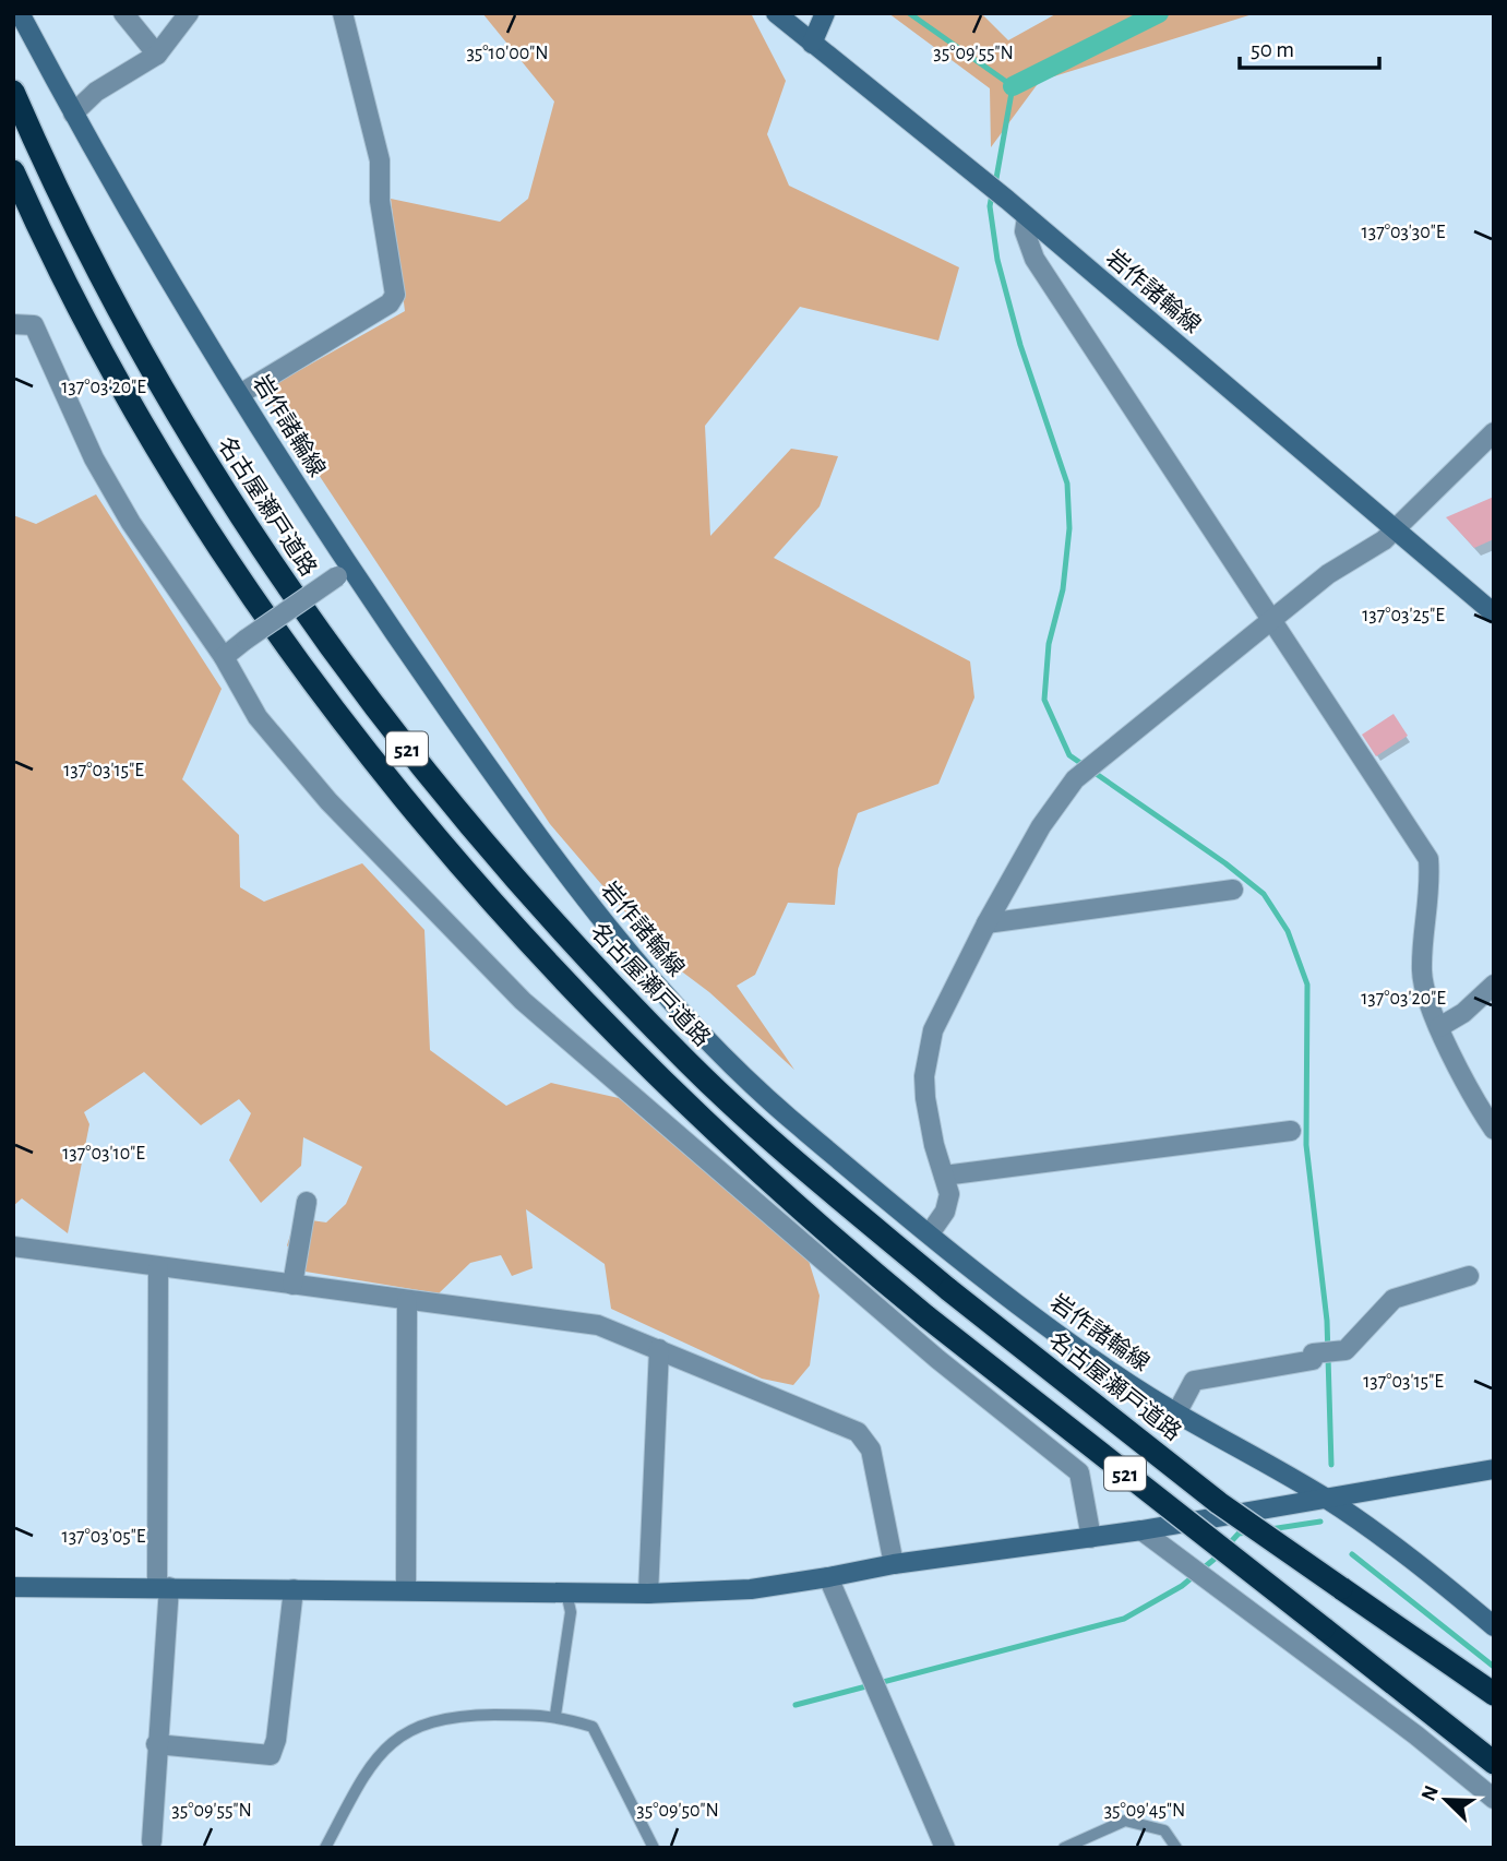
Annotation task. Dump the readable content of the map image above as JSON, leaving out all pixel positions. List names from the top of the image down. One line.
{"streets":{"highway":["名古屋瀬戸道路","521"],"main road":["岩作諸輪線"]},"scale_bar":"50 m","north":"top left","coordinates":["35°09'55\"N","35°10'00\"N","137°03'30\"E","137°03'20\"E","137°03'25\"E","137°03'15\"E","137°03'10\"E","137°03'05\"E","35°09'50\"N","35°09'45\"N"]}
